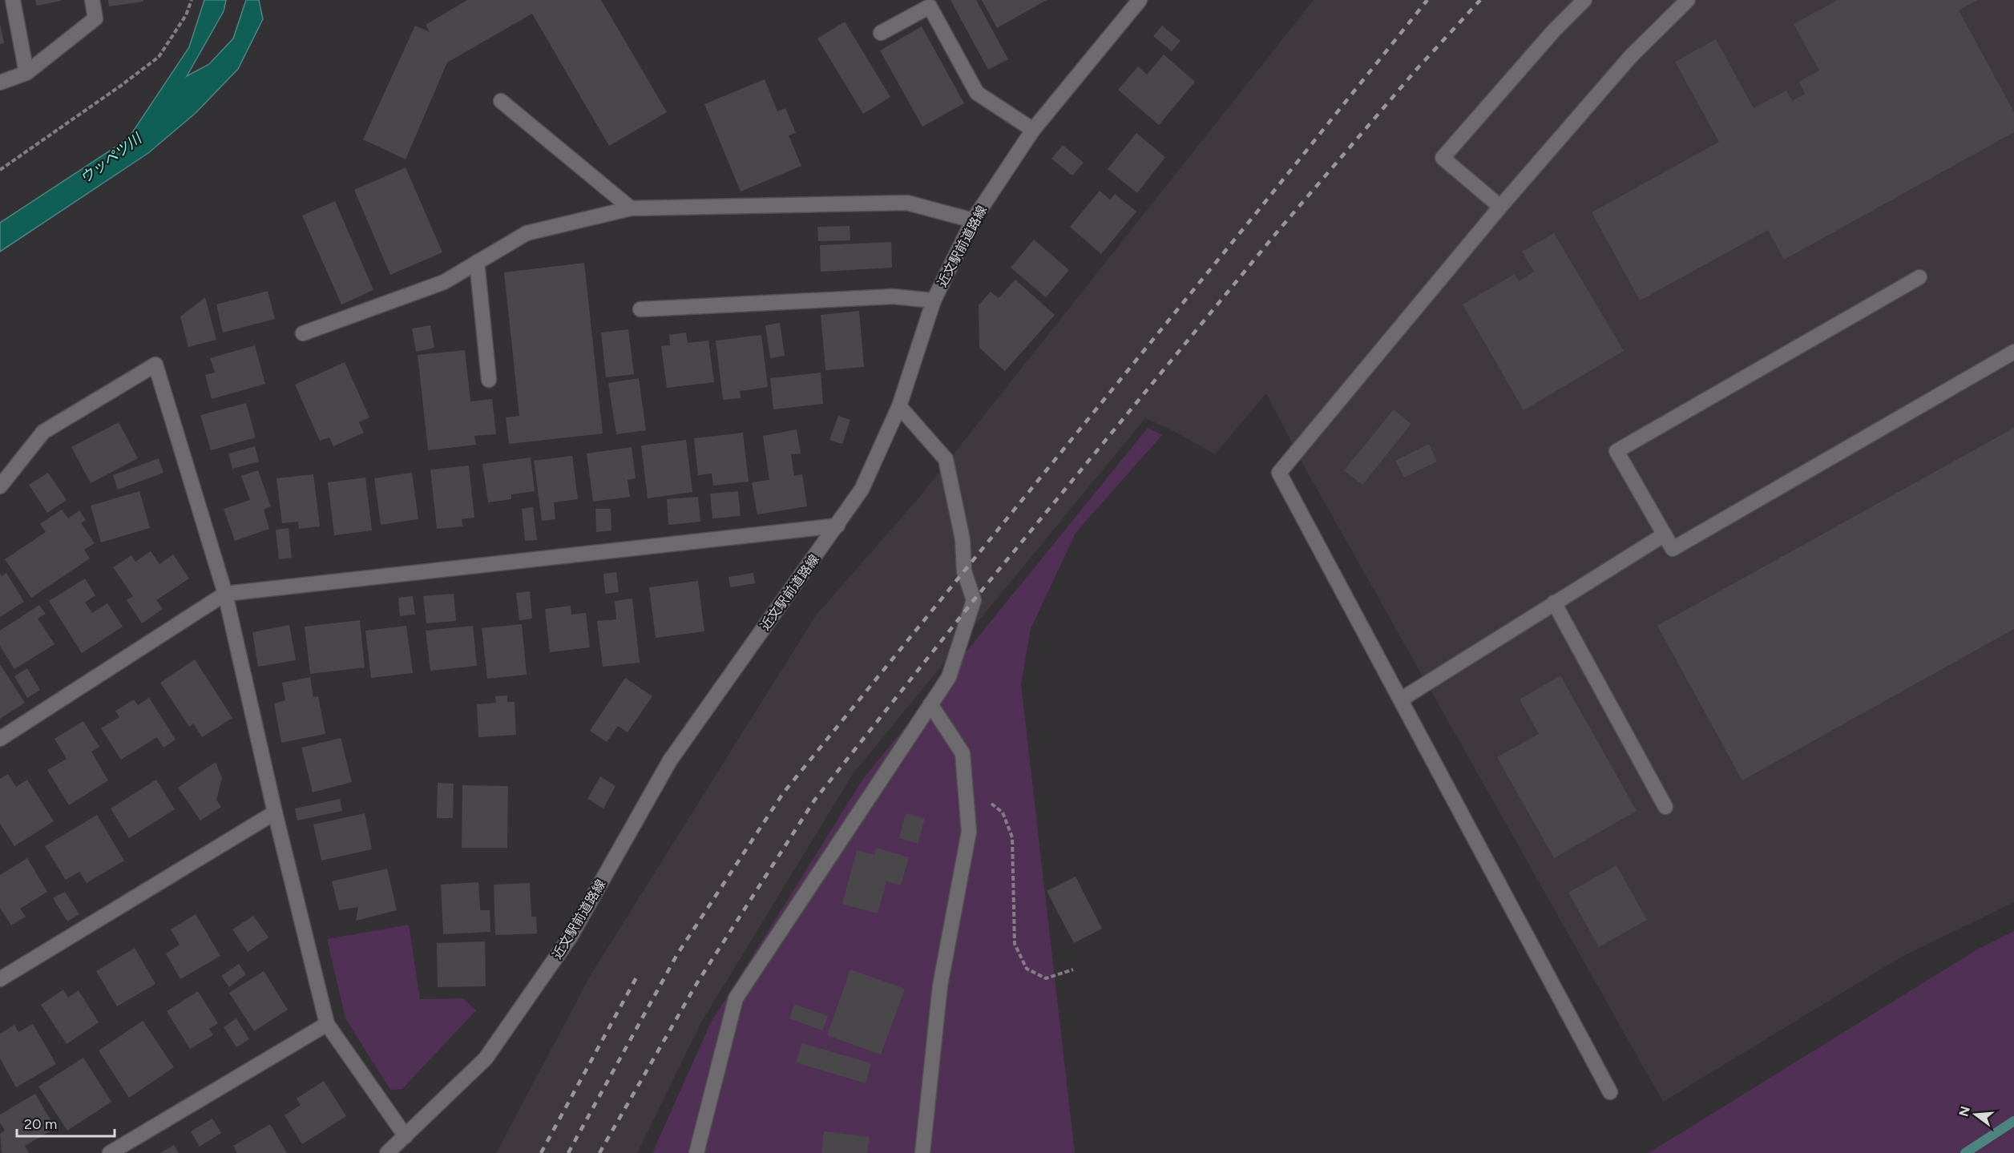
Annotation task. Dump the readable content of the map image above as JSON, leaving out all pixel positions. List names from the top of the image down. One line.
{"streets":{"street":["近文駅前道路線"]},"water":["ウッペツ川"],"scale_bar":"20 m","north":"left"}
